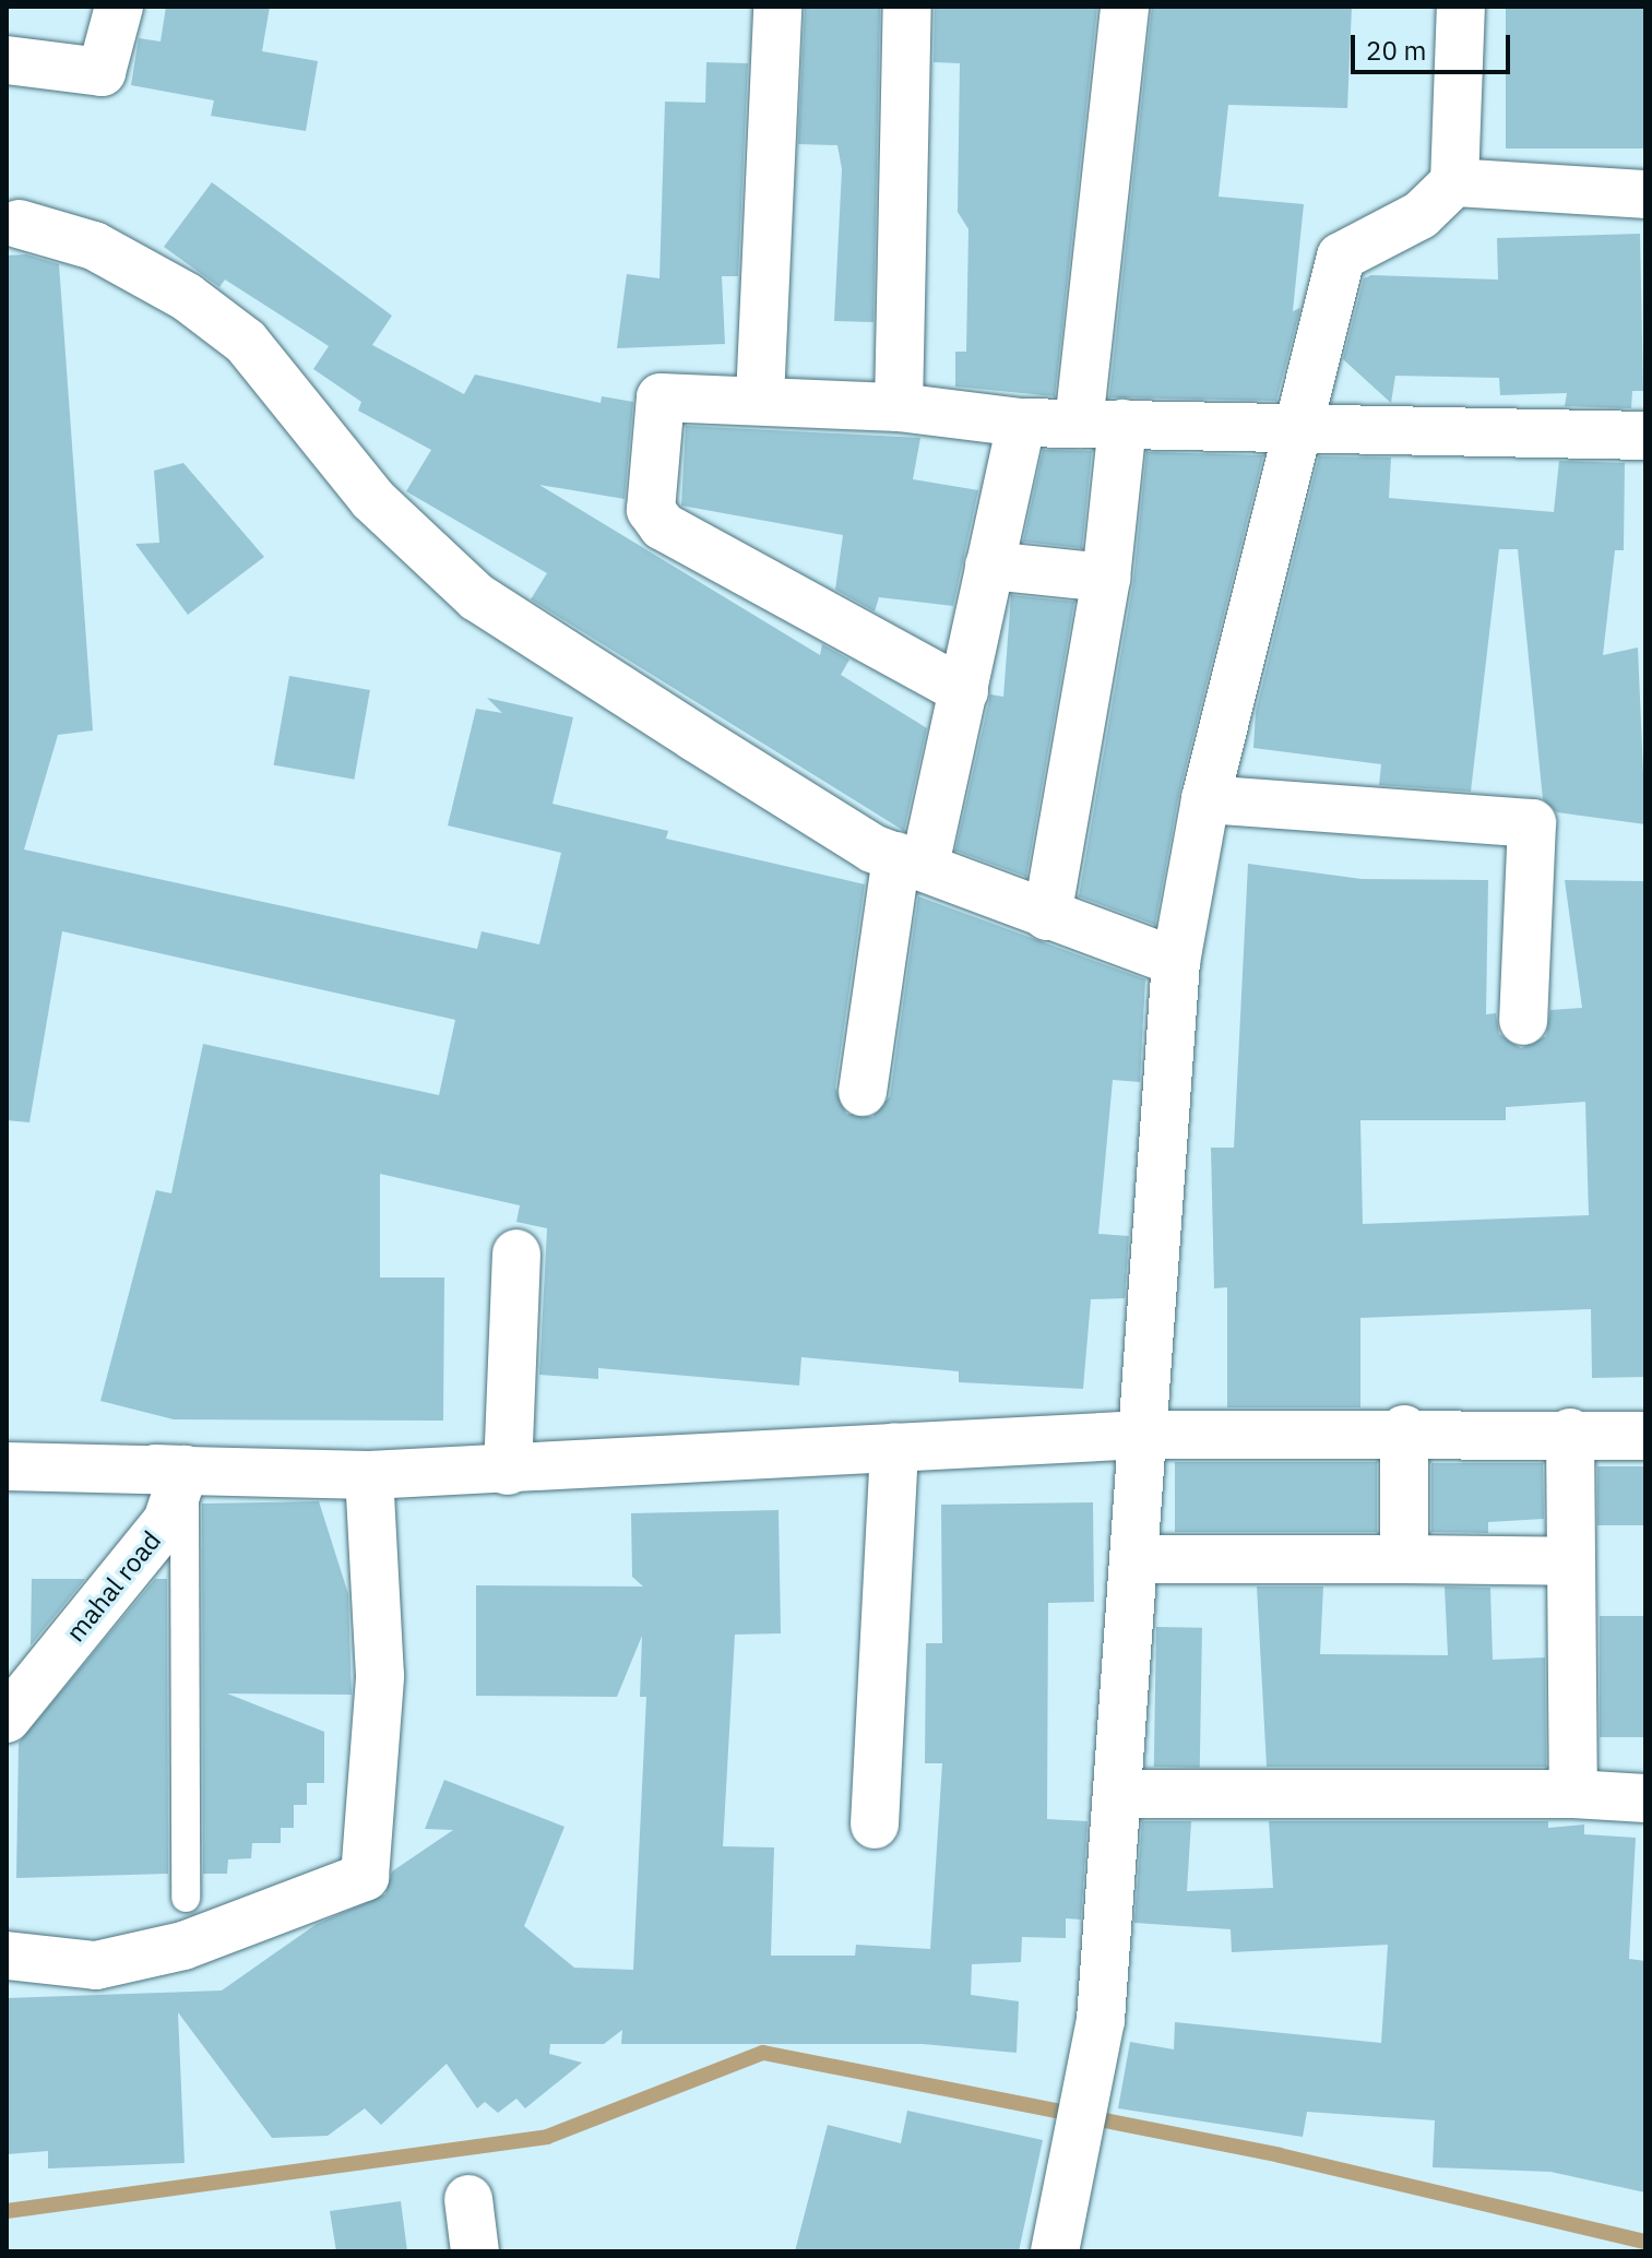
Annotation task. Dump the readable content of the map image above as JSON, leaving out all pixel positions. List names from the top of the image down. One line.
{"streets":{"street":["mahal road"]},"scale_bar":"20 m"}
